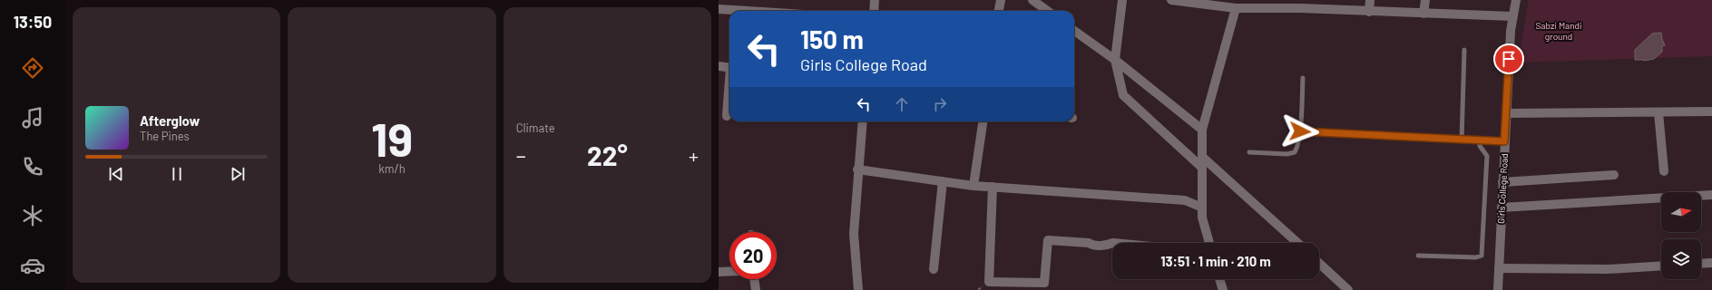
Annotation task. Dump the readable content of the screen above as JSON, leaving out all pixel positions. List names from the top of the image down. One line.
{"streets":{"street":["Girls College Road"]},"parks":["Sabzi Mandi ground"],"north":"right","page":{"tabs":"13:50","tile":[["19","km/h"],"Climate"],"turn":["150 m","Girls College Road"],"song":["Afterglow","The Pines"],"heat":["−","22°","+"],"limit":"20","trip":"13:51 · 1 min · 210 m"}}
